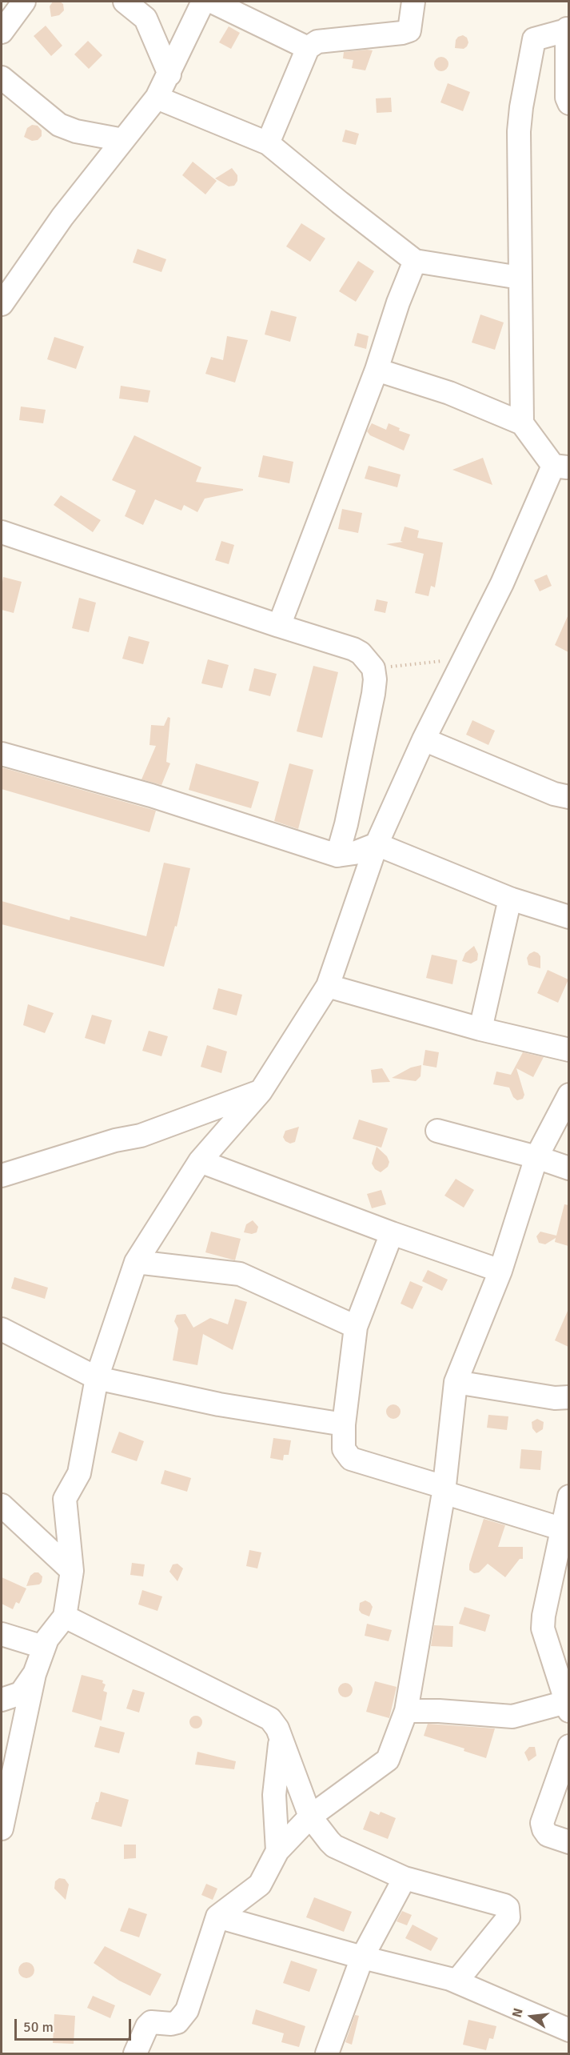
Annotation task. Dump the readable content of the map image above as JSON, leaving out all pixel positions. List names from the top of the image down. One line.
{"scale_bar":"50 m","north":"left"}
